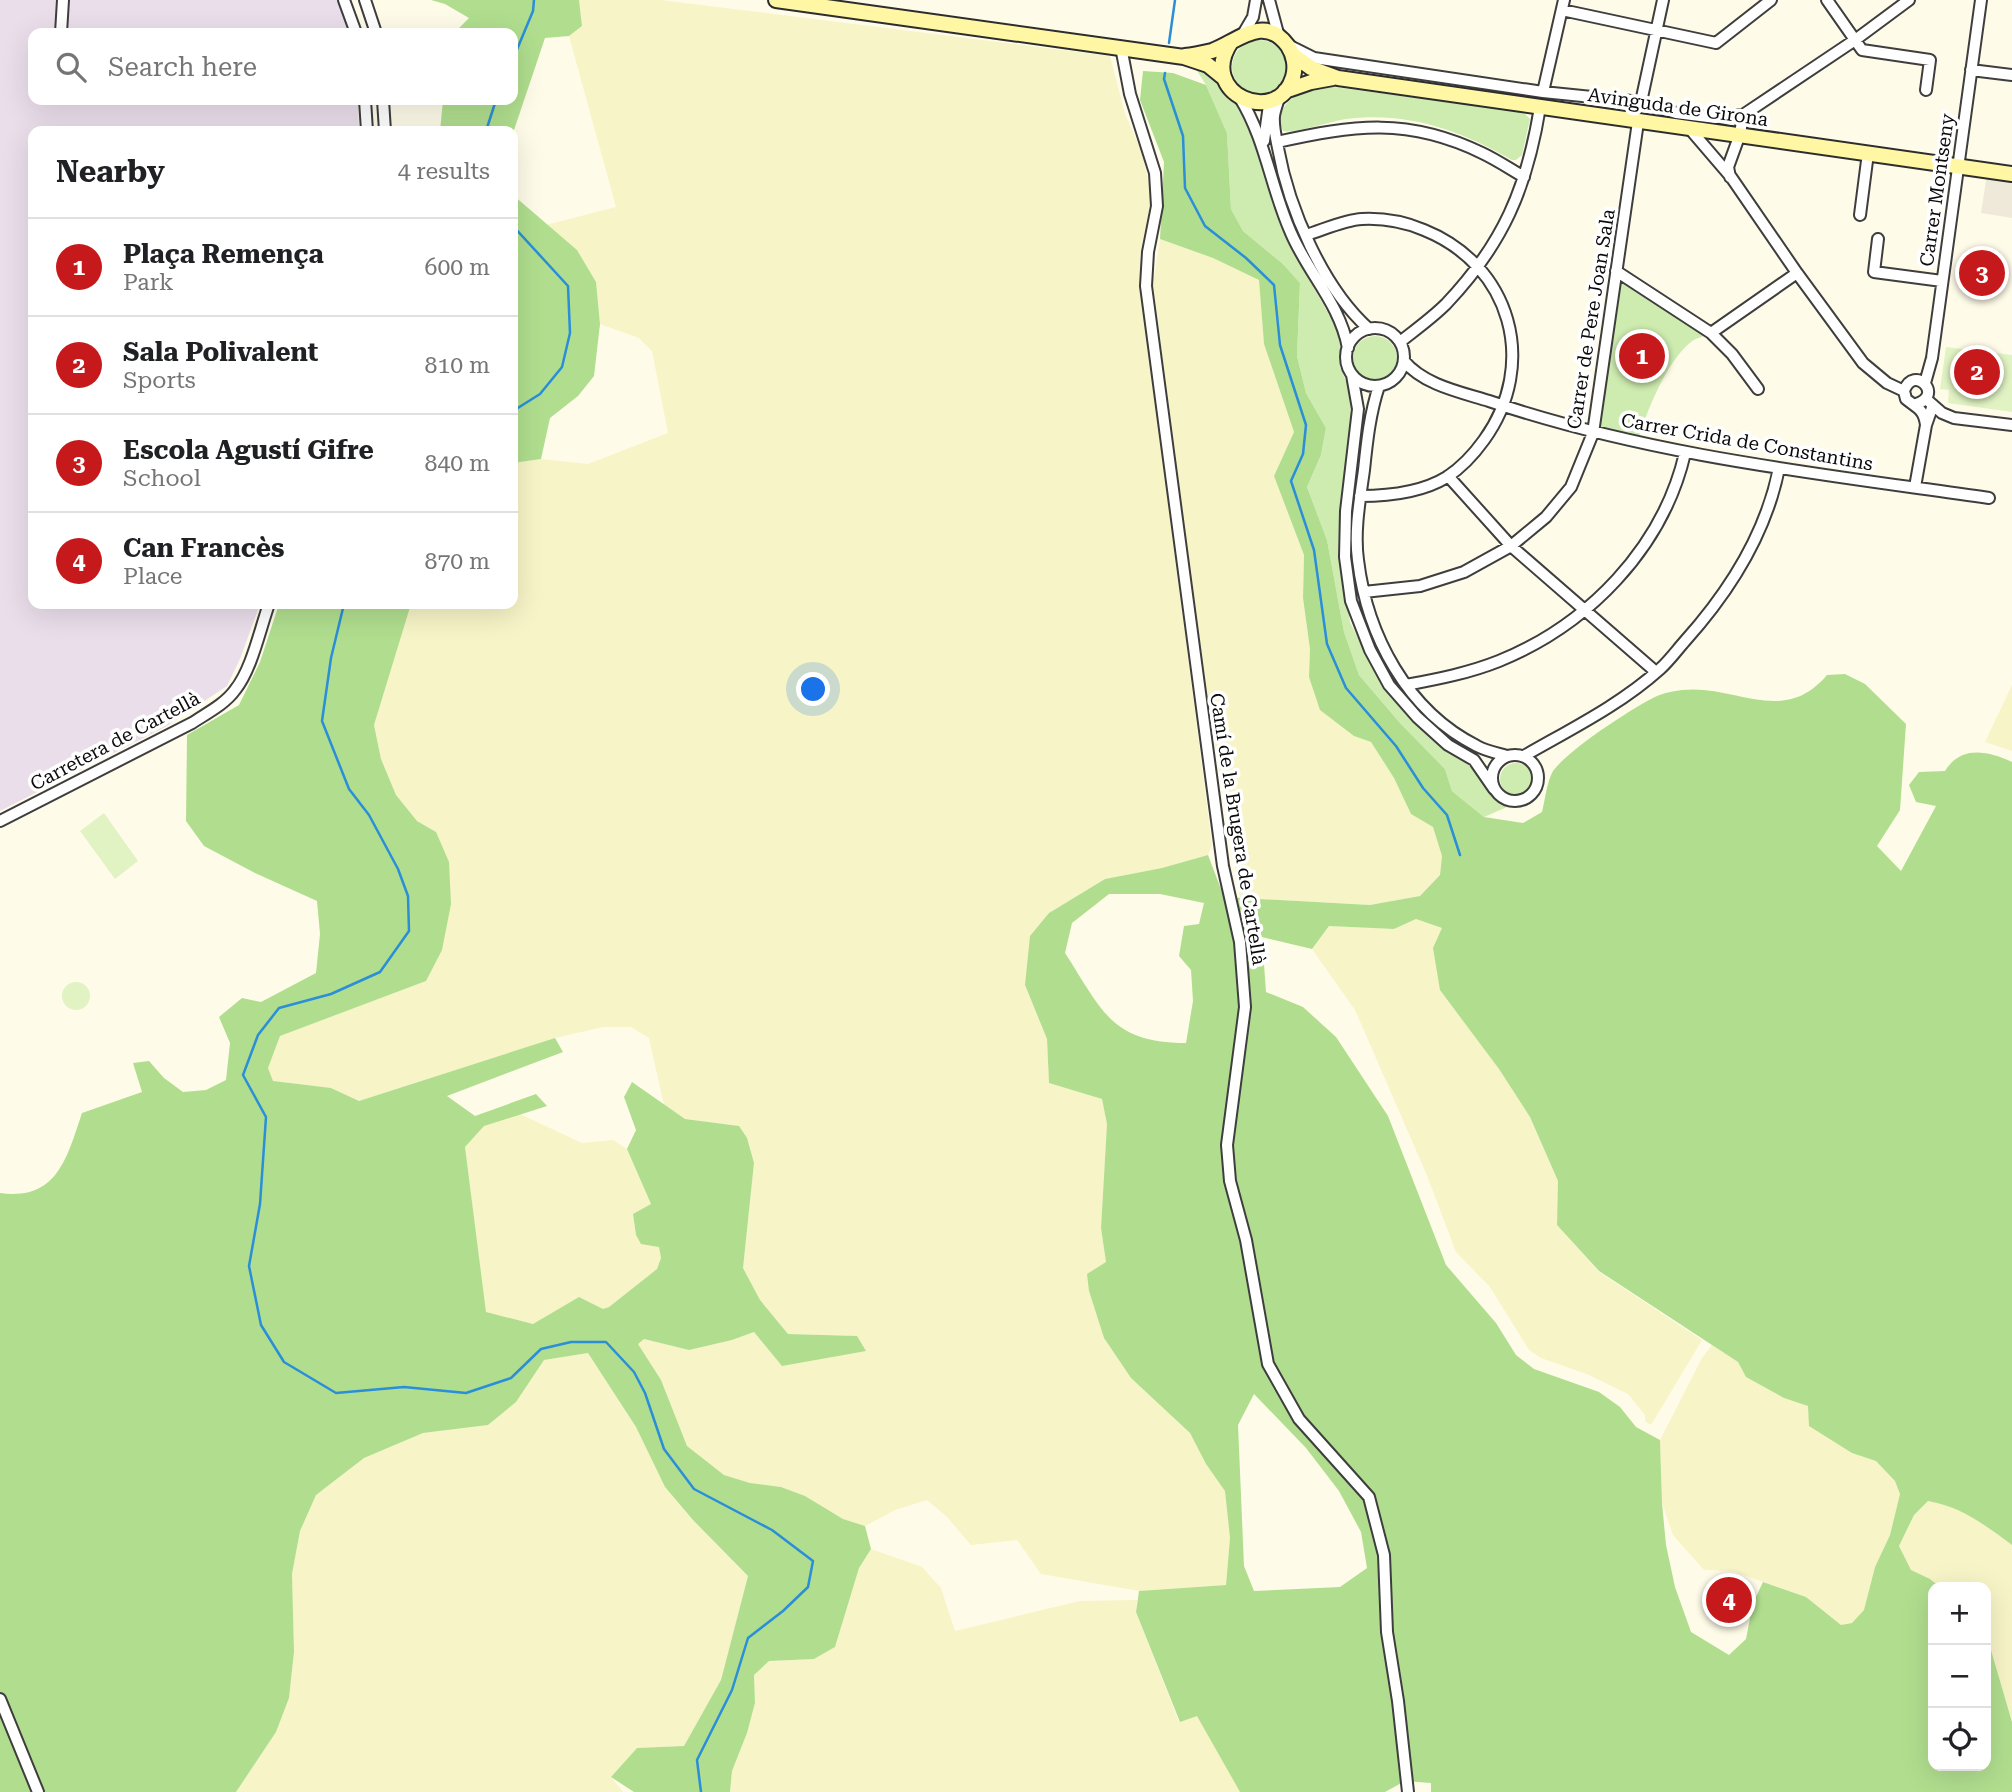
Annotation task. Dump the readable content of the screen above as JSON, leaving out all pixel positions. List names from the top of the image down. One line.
{"streets":{"main road":["Avinguda de Girona"],"street":["Carrer Montseny","Carrer de Pere Joan Sala","Carrer Crida de Constantins","Carretera de Cartellà","Camí de la Brugera de Cartellà"]},"crossings":[["Avinguda de Girona","Carrer Montseny"],["Avinguda de Girona","Carrer de Pere Joan Sala"],["Carrer de Pere Joan Sala","Carrer Crida de Constantins"]],"page":{"search":"Search here","heading":["Nearby","4 results"],"list":[{"mark":"1","name":"Plaça Remença","note":"Park","value":"600 m"},{"mark":"2","name":"Sala Polivalent","note":"Sports","value":"810 m"},{"mark":"3","name":"Escola Agustí Gifre","note":"School","value":"840 m"},{"mark":"4","name":"Can Francès","note":"Place","value":"870 m"}],"pins":["3","1","2","4"],"map_buttons":["+","−"]}}
